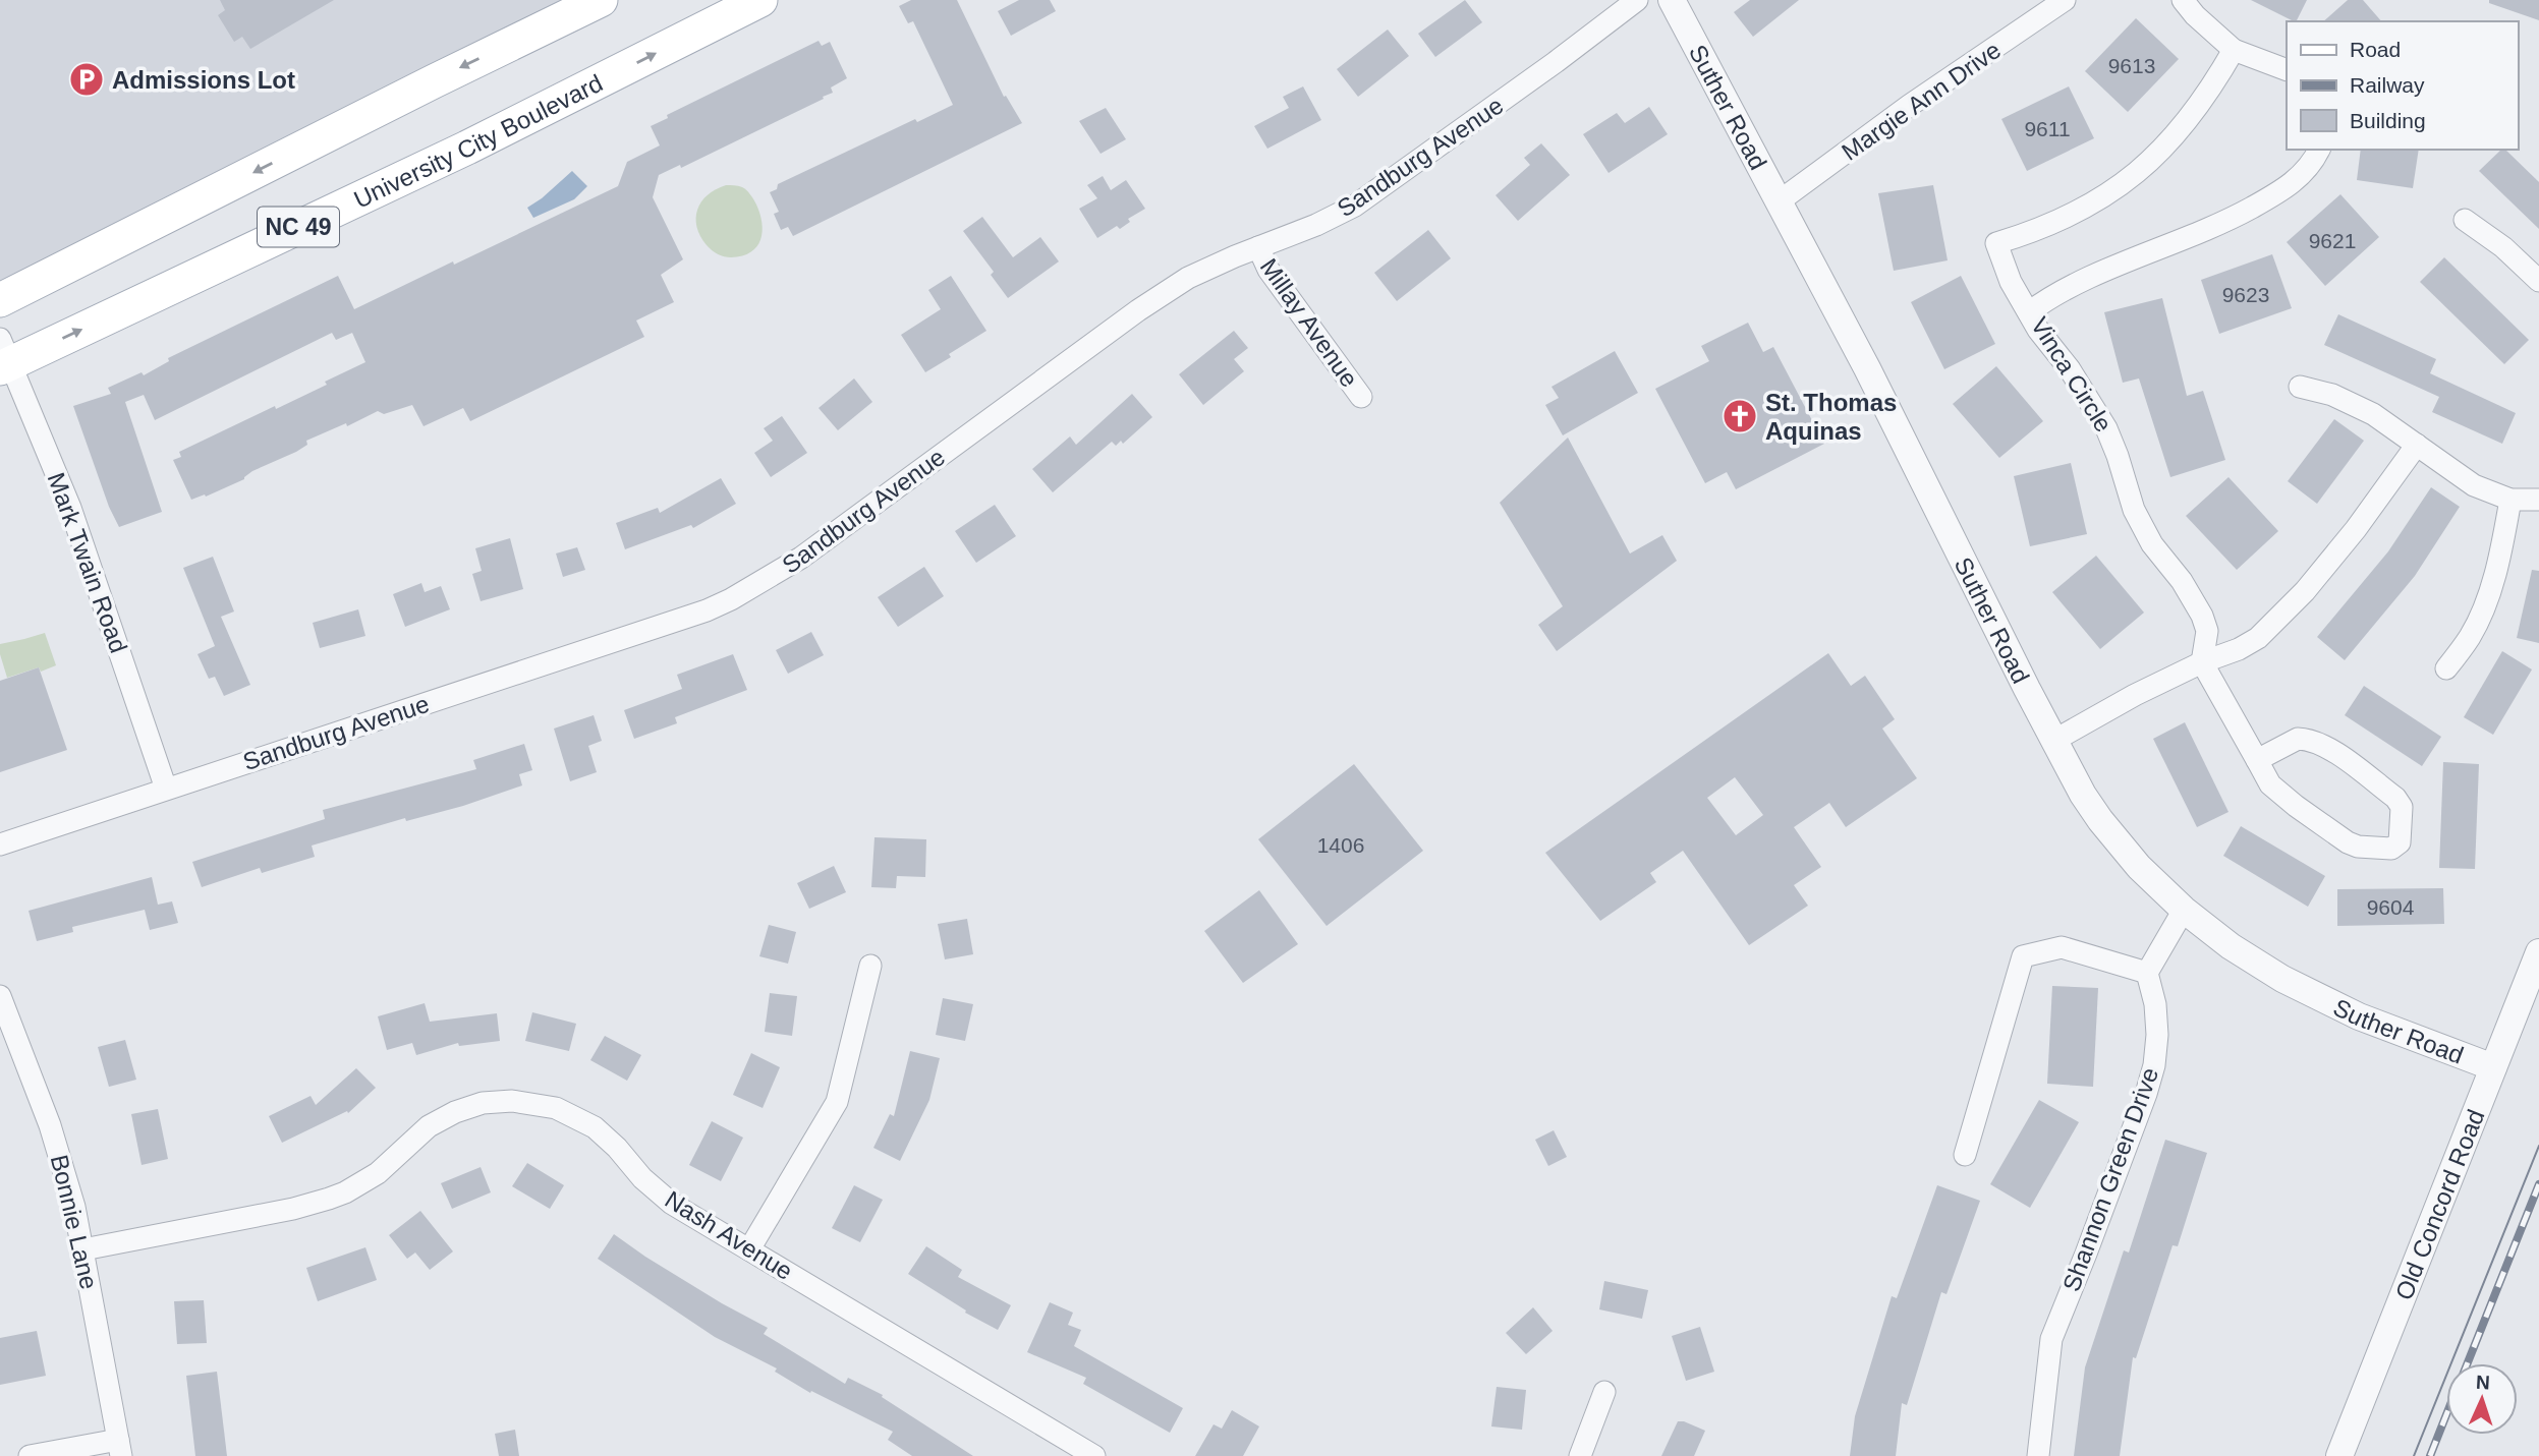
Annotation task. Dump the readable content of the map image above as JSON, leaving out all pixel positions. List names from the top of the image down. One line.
{"streets":{"main road":["University City Boulevard","NC 49"],"street":["Margie Ann Drive","Suther Road","Sandburg Avenue","Millay Avenue","Vinca Circle","Mark Twain Road","Shannon Green Drive","Old Concord Road","Bonnie Lane","Nash Avenue"]},"crossings":[["Margie Ann Drive","Suther Road"],["Suther Road","Old Concord Road"],["University City Boulevard","Mark Twain Road"],["Sandburg Avenue","Millay Avenue"],["Sandburg Avenue","Mark Twain Road"],["Bonnie Lane","Nash Avenue"]],"places":{"parking":["Admissions Lot"],"church":["St. Thomas Aquinas"]},"house_numbers":["9613","9611","9621","9623","1406","9604"],"legend":["Road","Railway","Building"],"north":"top"}
